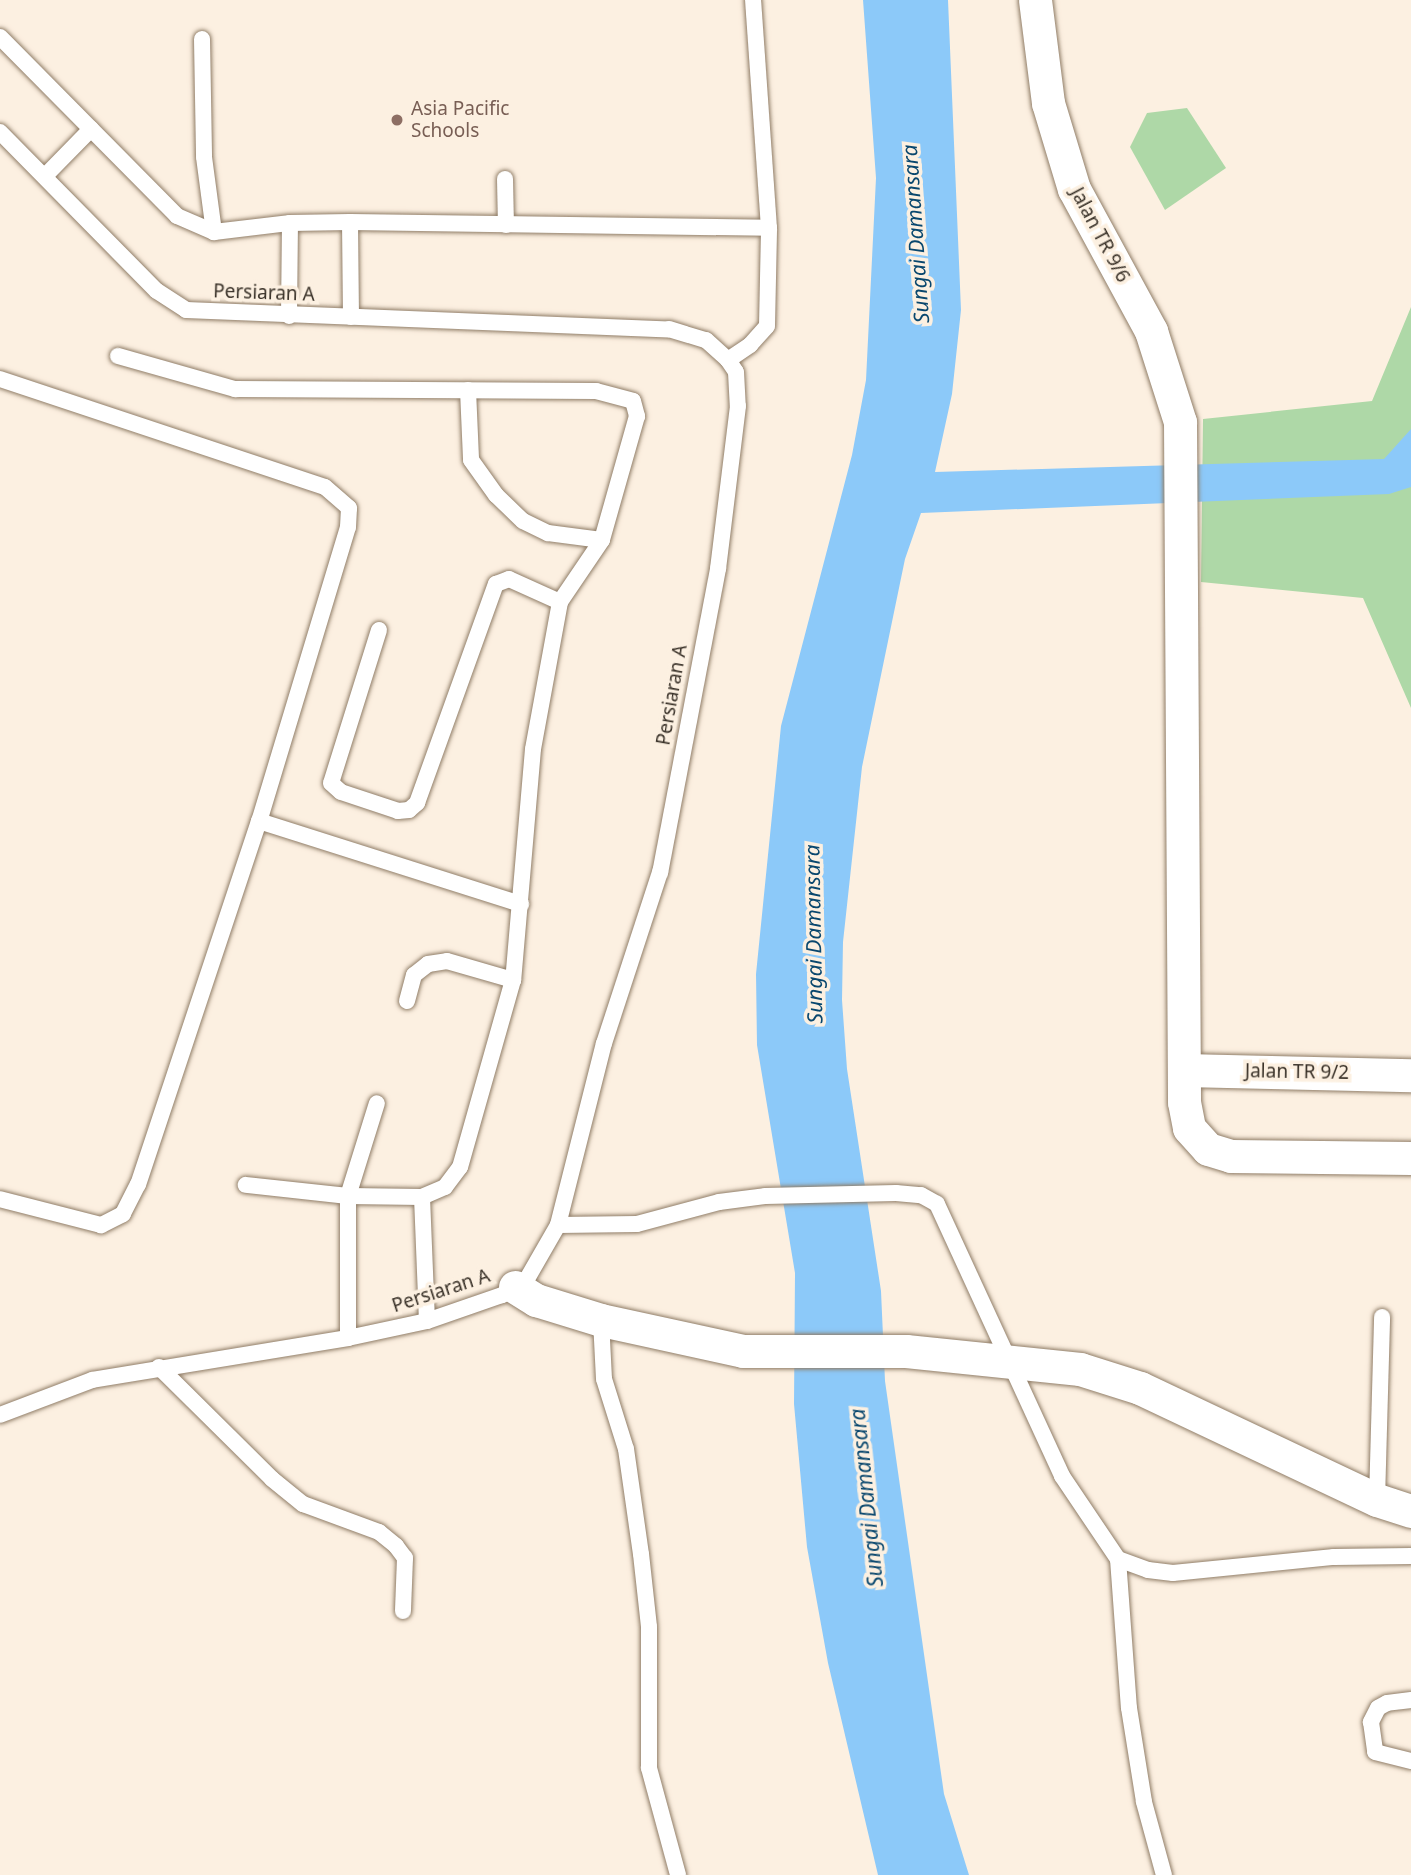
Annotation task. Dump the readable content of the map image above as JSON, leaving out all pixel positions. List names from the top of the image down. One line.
{"streets":{"street":["Jalan TR 9/6","Jalan TR 9/2"],"lane":["Persiaran A"]},"crossings":[["Jalan TR 9/6","Jalan TR 9/2"]],"water":["Sungai Damansara"],"places":["Asia Pacific Schools"]}
